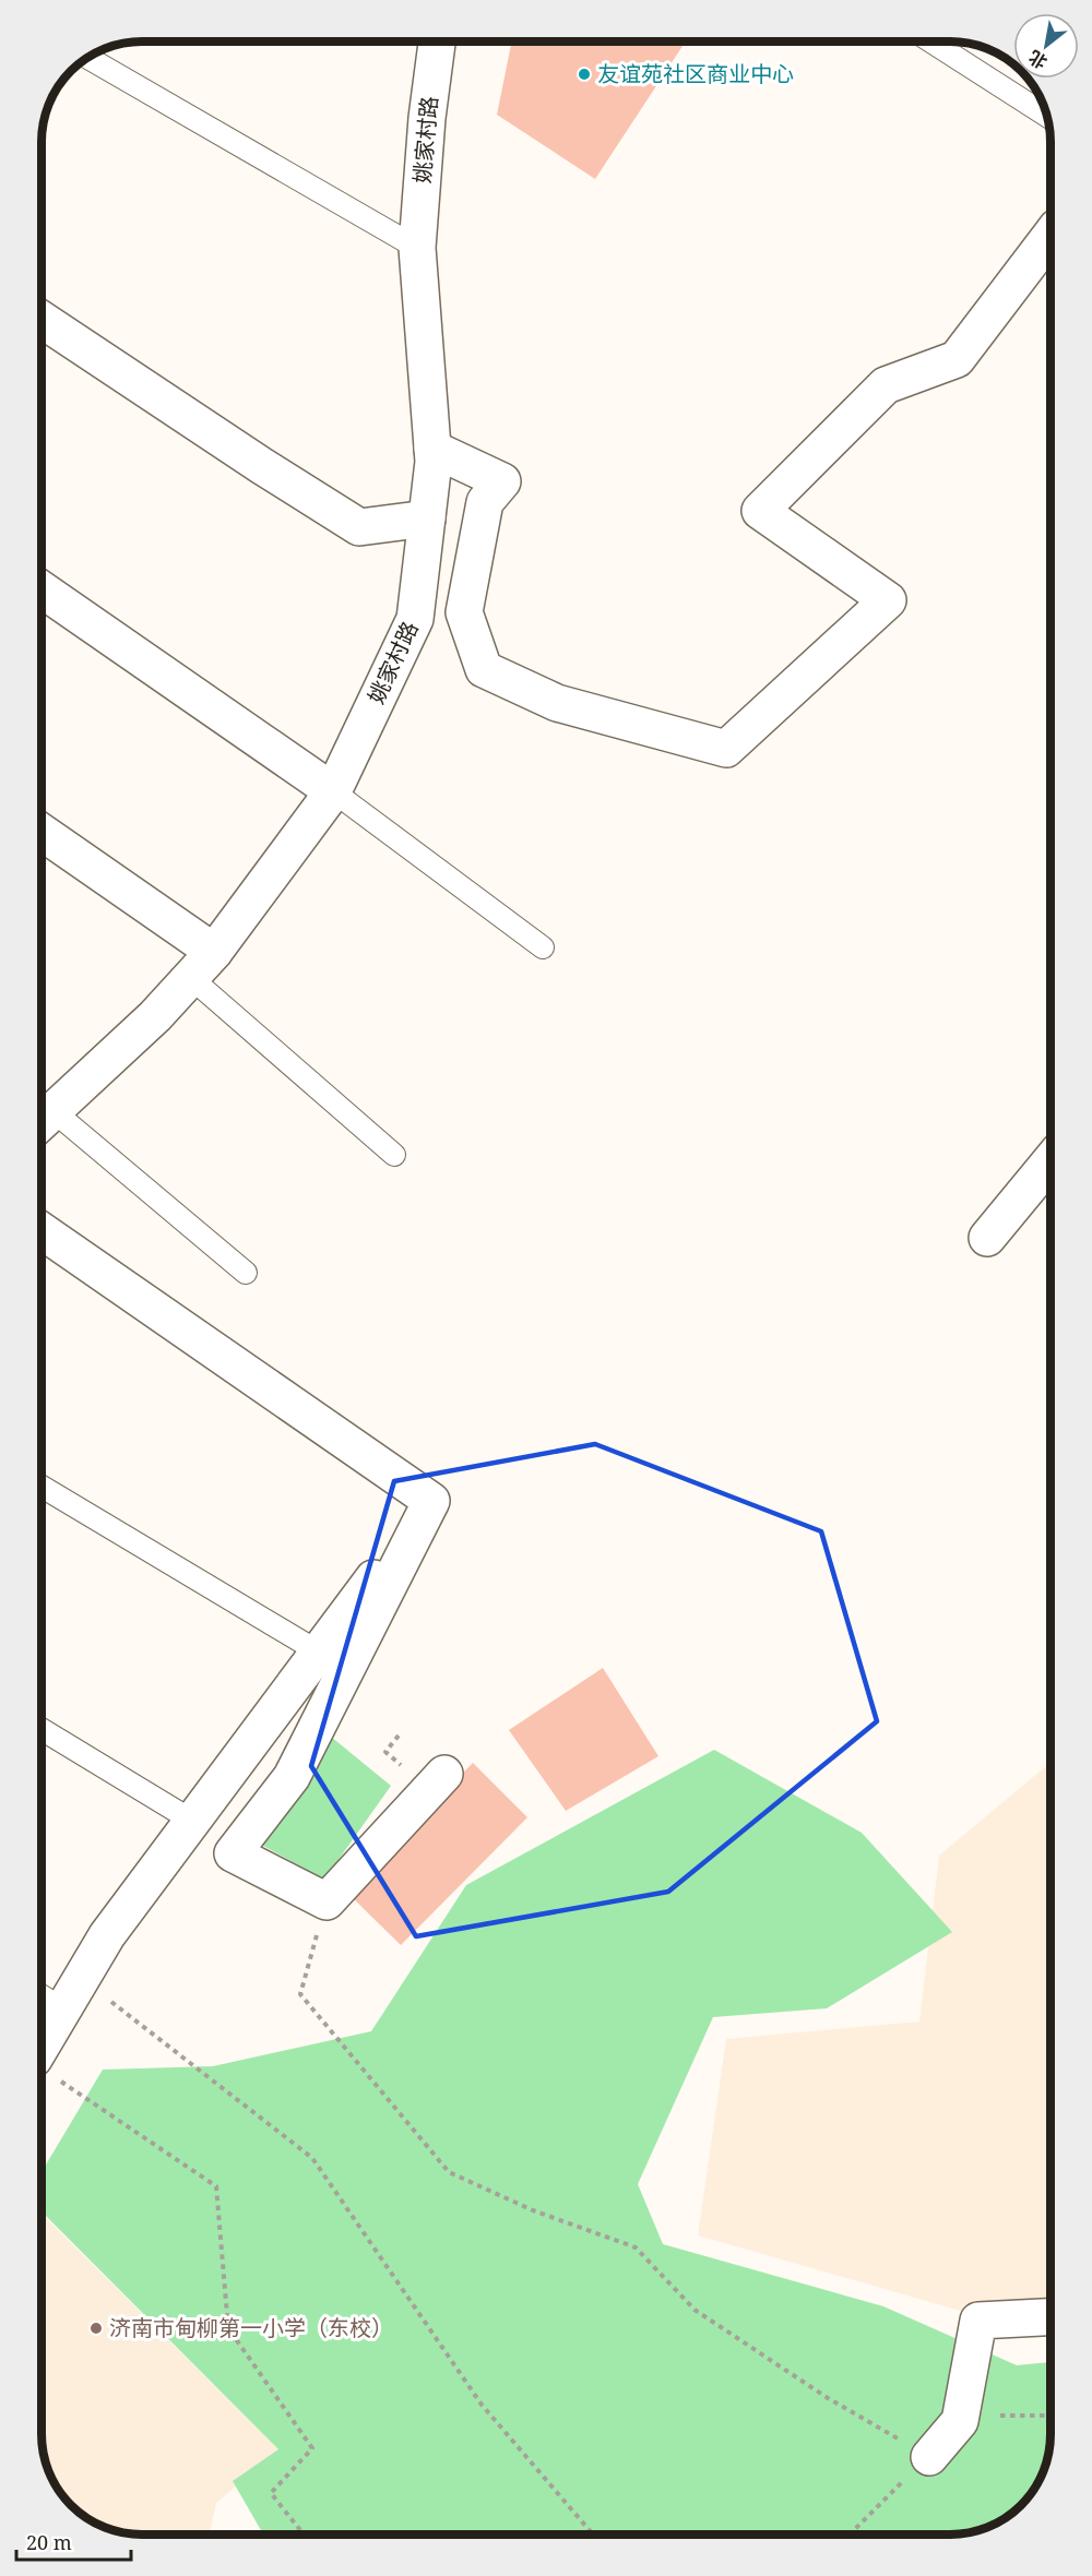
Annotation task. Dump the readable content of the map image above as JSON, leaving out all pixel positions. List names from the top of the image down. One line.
{"streets":{"street":["姚家村路"]},"places":["友谊苑社区商业中心","济南市甸柳第一小学（东校）"],"scale_bar":"20 m","north":"bottom left"}
